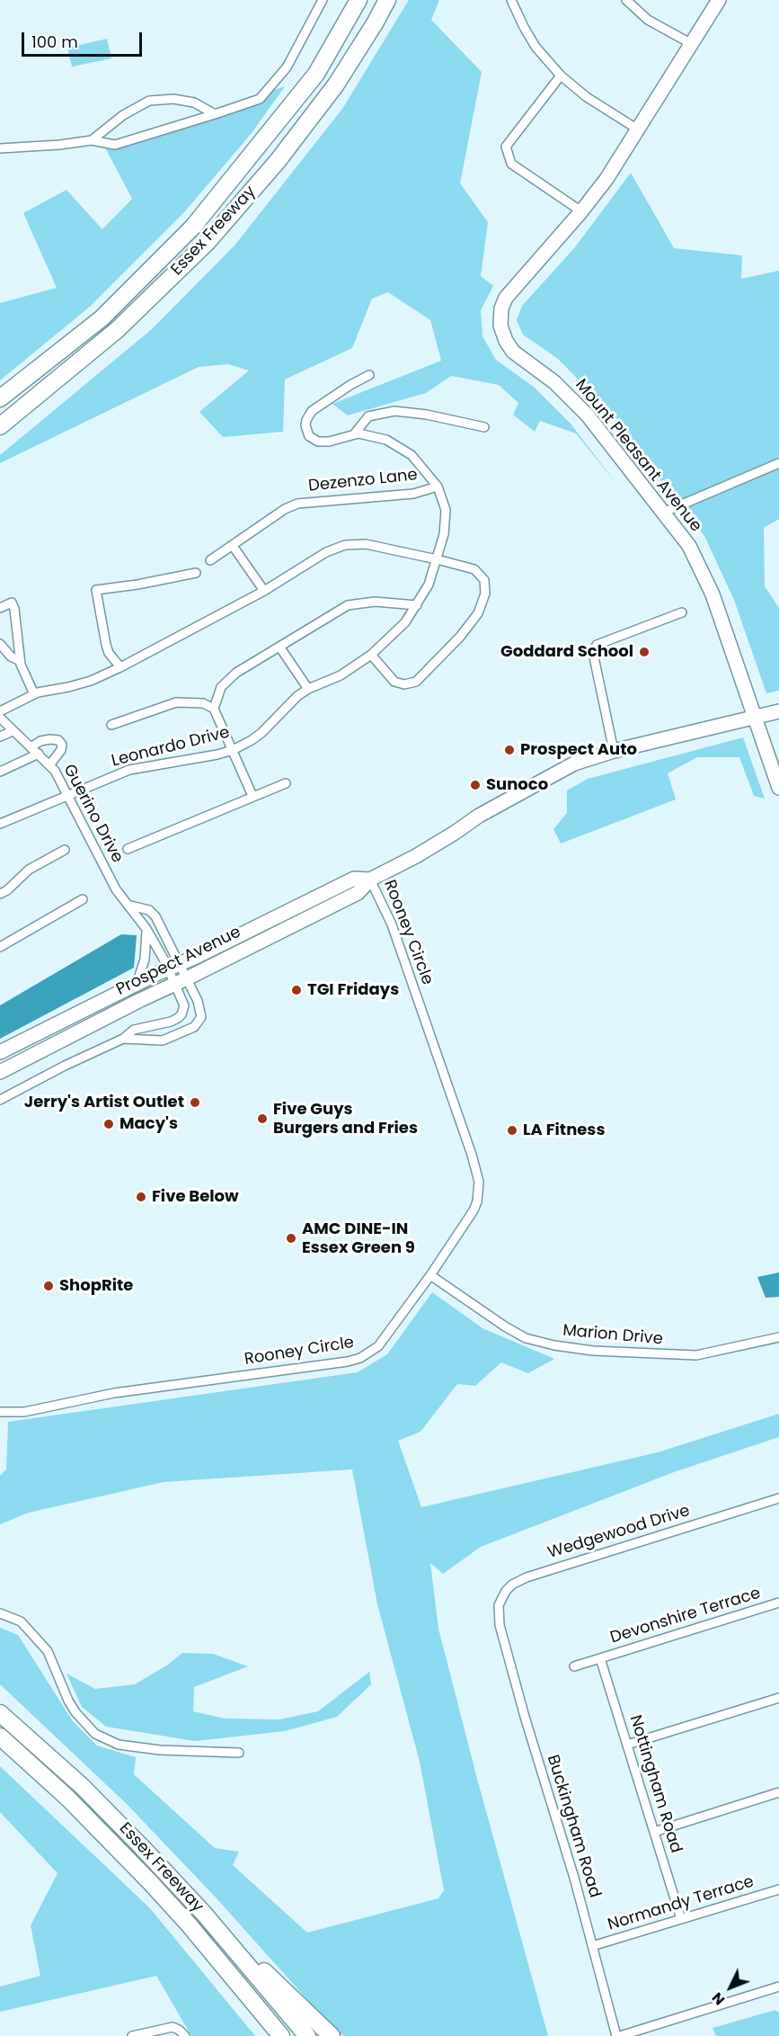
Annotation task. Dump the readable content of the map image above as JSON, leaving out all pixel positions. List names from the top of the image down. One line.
{"streets":{"highway":["Essex Freeway"],"main road":["Mount Pleasant Avenue","Prospect Avenue"],"street":["Dezenzo Lane","Leonardo Drive","Guerino Drive","Rooney Circle","Marion Drive","Wedgewood Drive","Devonshire Terrace","Nottingham Road","Buckingham Road","Normandy Terrace"]},"crossings":[["Mount Pleasant Avenue","Prospect Avenue"],["Dezenzo Lane","Leonardo Drive"],["Leonardo Drive","Guerino Drive"],["Guerino Drive","Prospect Avenue"],["Rooney Circle","Prospect Avenue"],["Rooney Circle","Marion Drive"],["Wedgewood Drive","Buckingham Road"],["Devonshire Terrace","Nottingham Road"],["Nottingham Road","Normandy Terrace"],["Buckingham Road","Normandy Terrace"]],"places":["Goddard School","Prospect Auto","Sunoco","TGI Fridays","Jerry's Artist Outlet","Five Guys Burgers and Fries","Macy's","LA Fitness","Five Below","AMC DINE-IN Essex Green 9","ShopRite"],"scale_bar":"100 m","north":"bottom left"}
